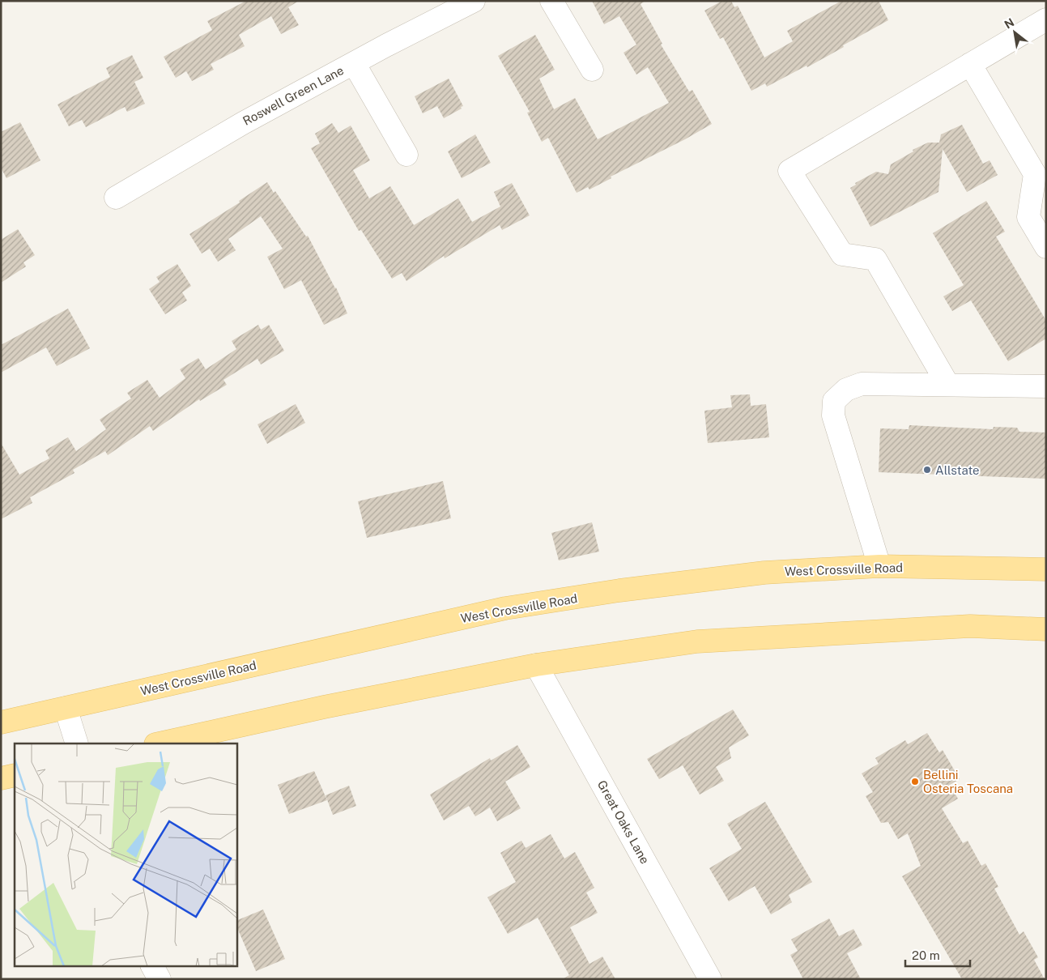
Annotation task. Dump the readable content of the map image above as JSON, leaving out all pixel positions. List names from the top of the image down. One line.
{"streets":{"main road":["West Crossville Road"],"street":["Roswell Green Lane","Great Oaks Lane"]},"places":["Allstate","Bellini Osteria Toscana"],"scale_bar":"20 m","north":"top left"}
